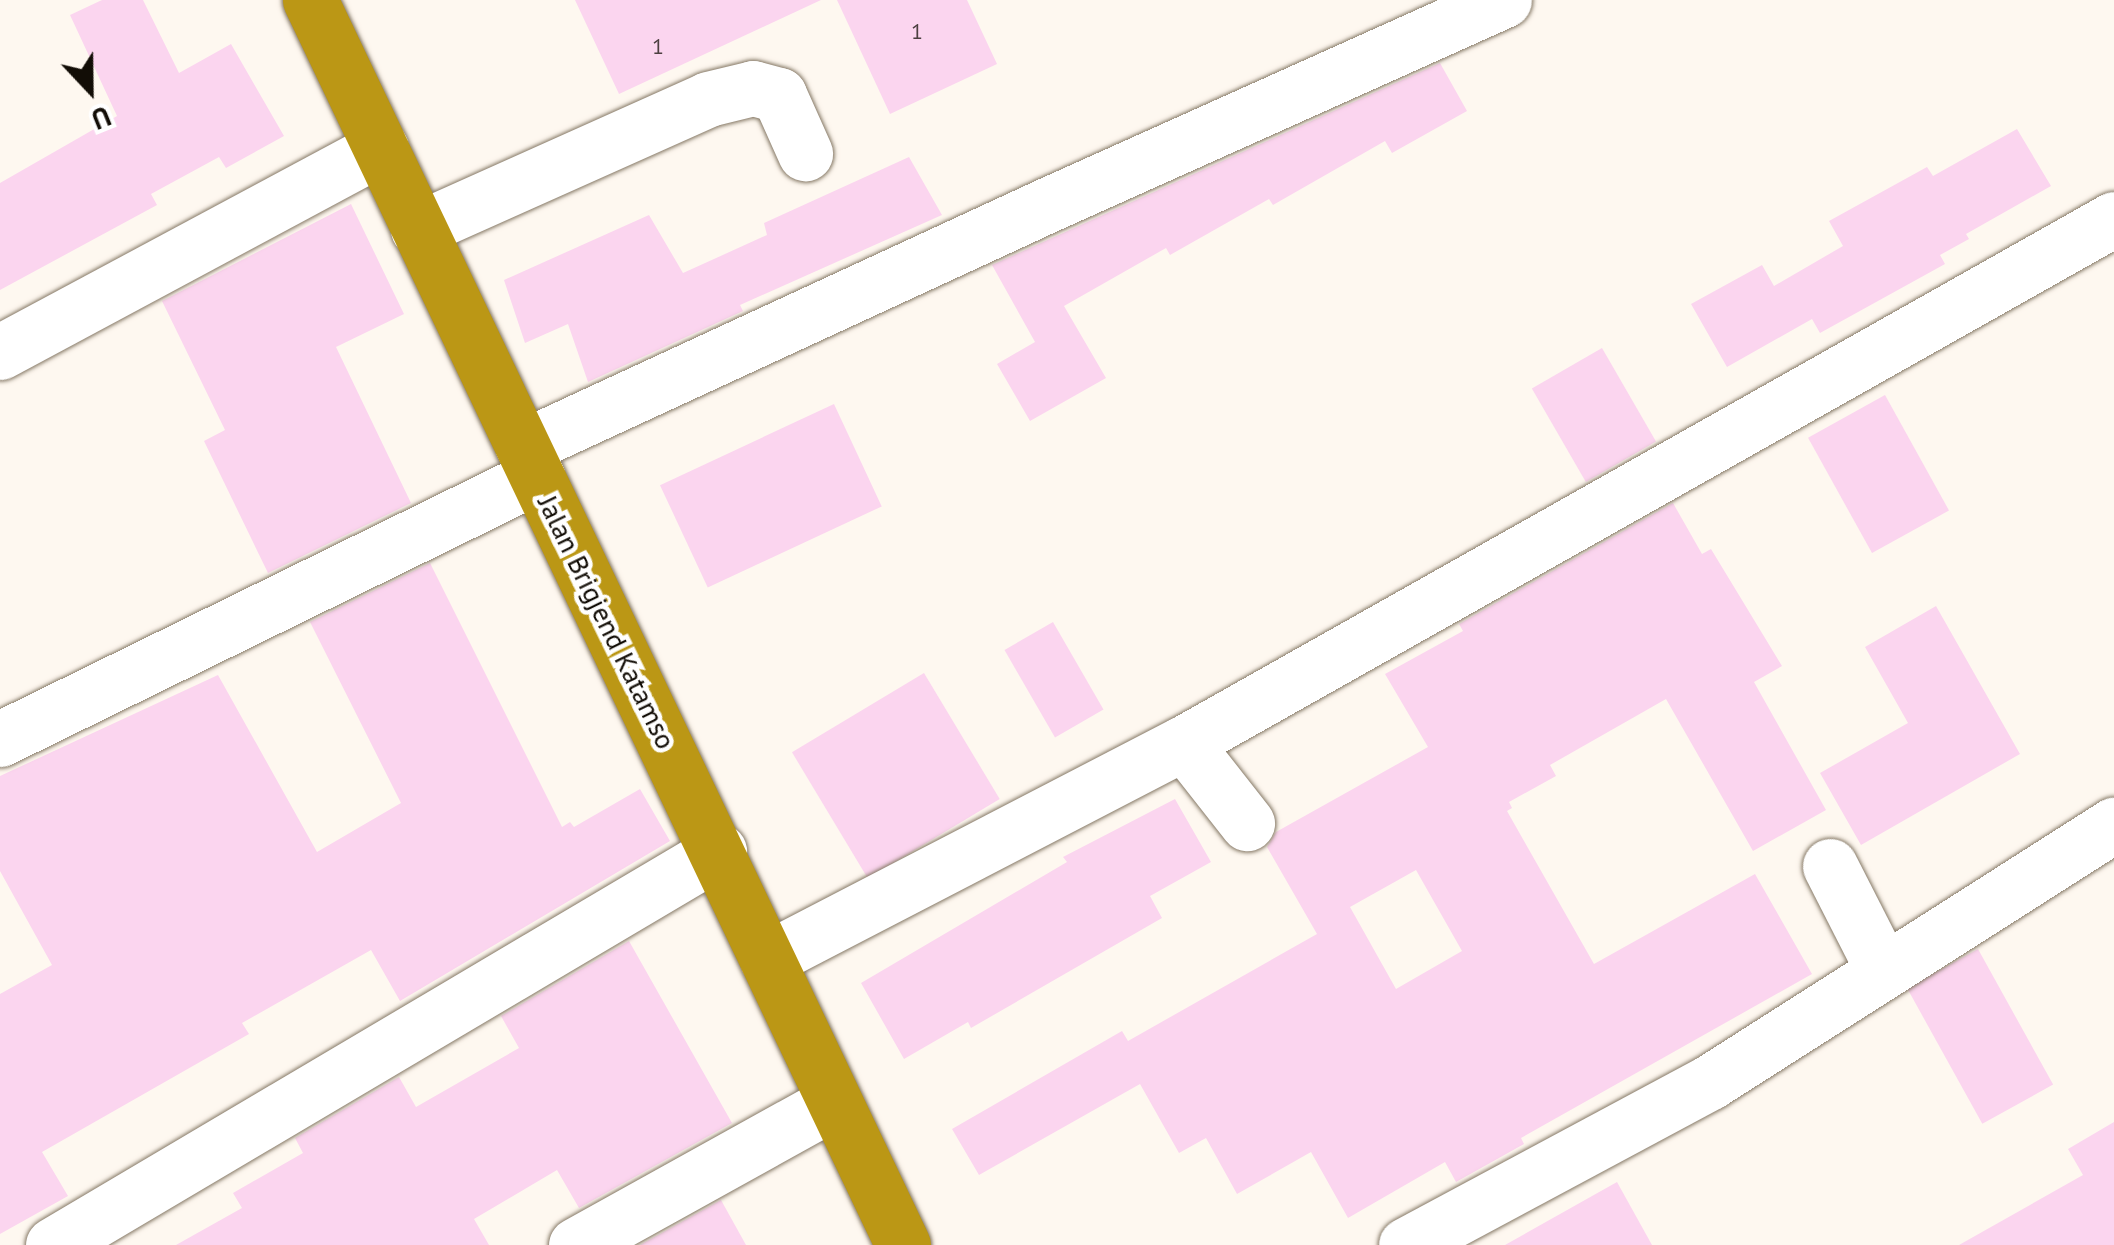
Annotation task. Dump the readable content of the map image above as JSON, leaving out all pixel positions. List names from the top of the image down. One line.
{"streets":{"highway":["Jalan Brigjend Katamso"]},"house_numbers":["1","1"],"north":"bottom"}
